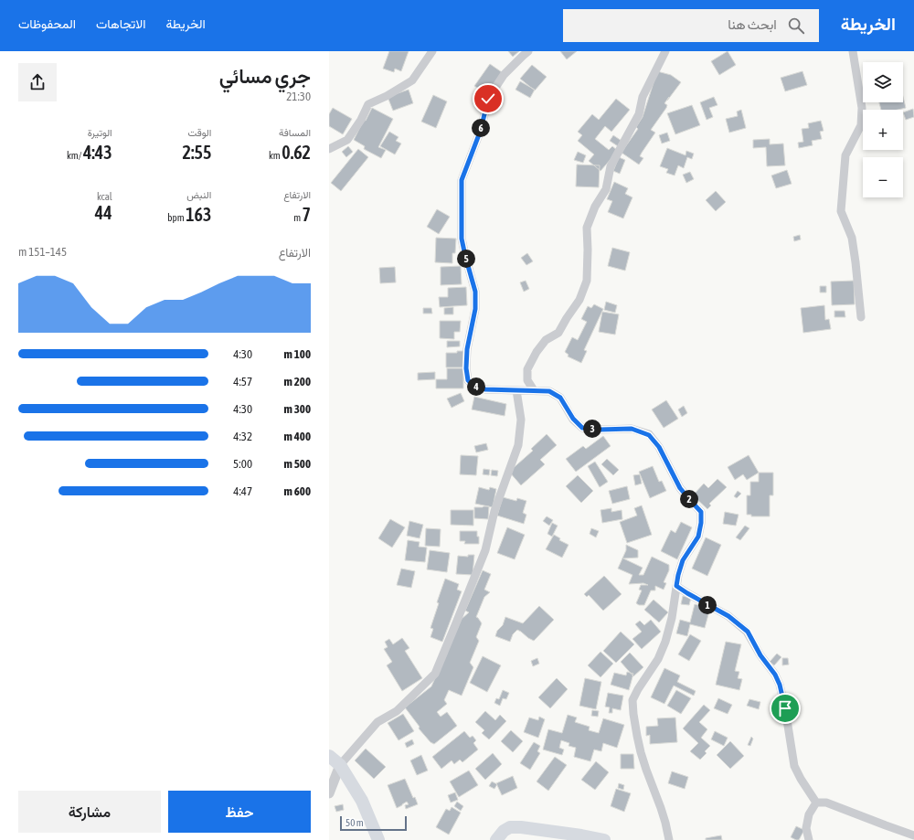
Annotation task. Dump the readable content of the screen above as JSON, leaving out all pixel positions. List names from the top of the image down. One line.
{"scale_bar":"50 m","page":{"header":"الخريطة","search":"ابحث هنا","nav":["الخريطة","الاتجاهات","المحفوظات"],"heading":["جري مسائي","21:30"],"map_buttons":["+","−"],"stats":[["المسافة","0.62 km"],["الوقت","2:55"],["الوتيرة","4:43 /km"],["الارتفاع","7 m"],["النبض","163 bpm"],["kcal","44"]],"pins":["6","5","4","3","2","1"],"chart":["الارتفاع","145–151 m"],"list":[{"name":"100 m","note":"4:30"},{"name":"200 m","note":"4:57"},{"name":"300 m","note":"4:30"},{"name":"400 m","note":"4:32"},{"name":"500 m","note":"5:00"},{"name":"600 m","note":"4:47"}],"buttons":["حفظ","مشاركة"],"scale":"50 m"}}
